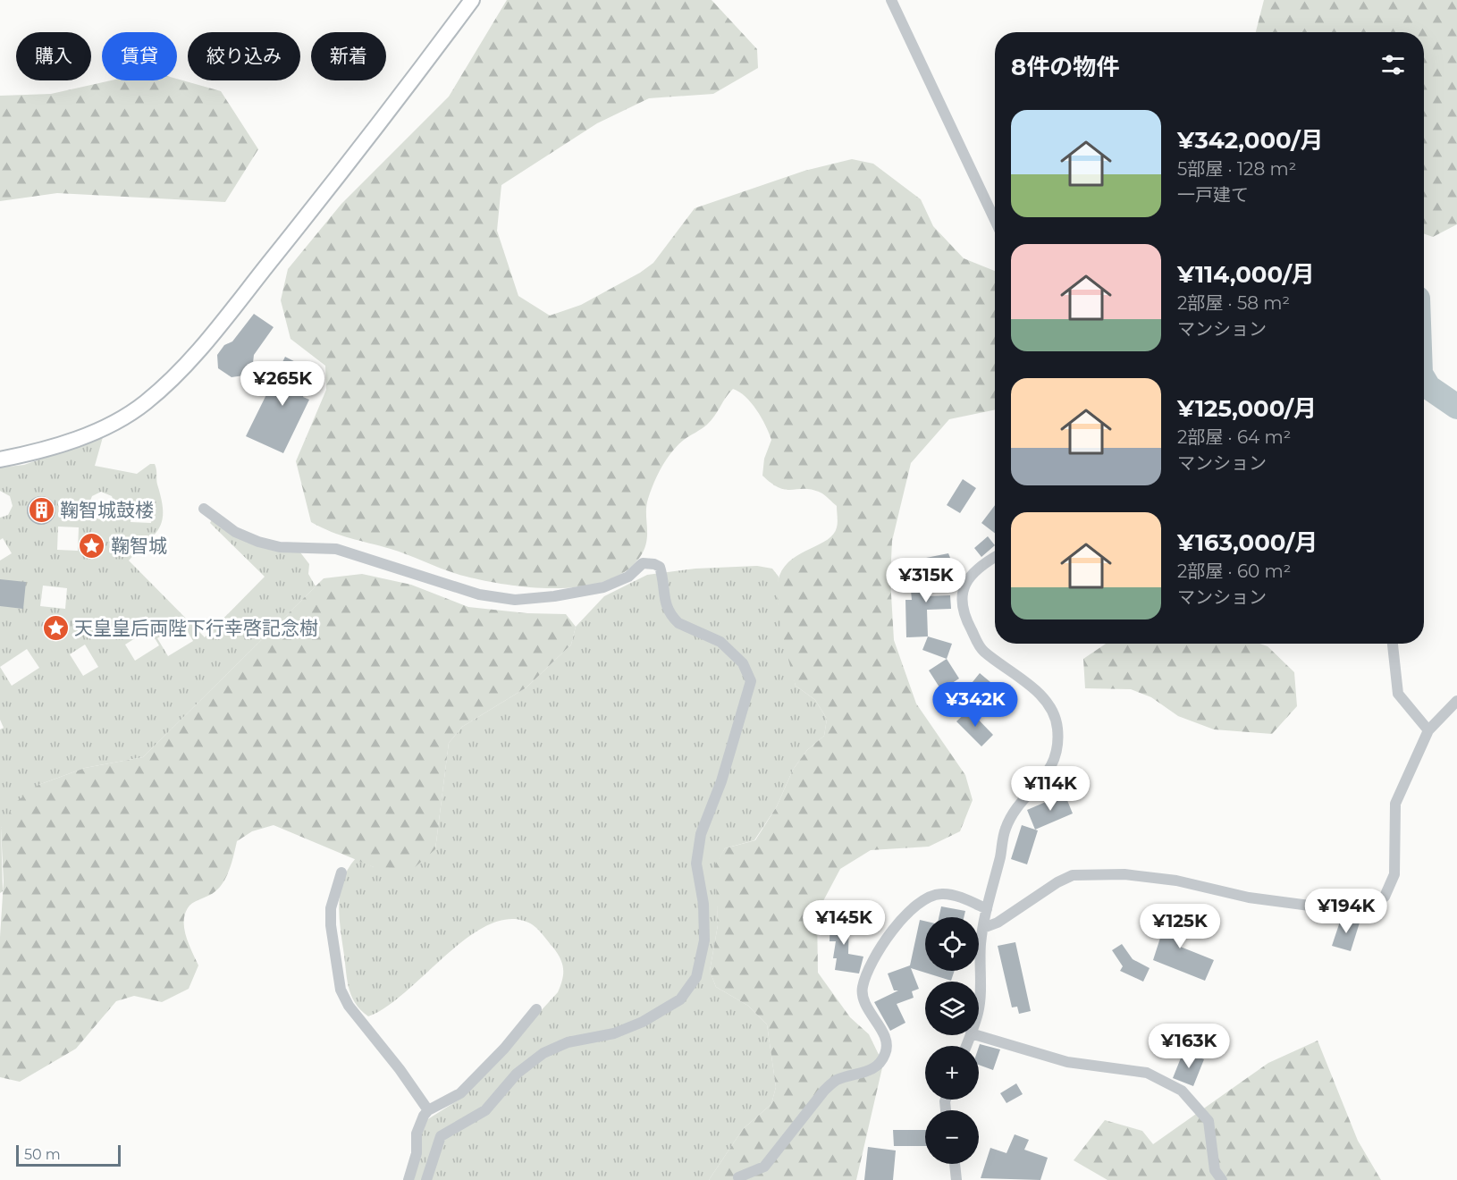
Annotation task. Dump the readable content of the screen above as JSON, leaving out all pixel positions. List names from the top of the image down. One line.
{"places":{"building":["鞠智城鼓楼"],"place":["鞠智城","天皇皇后両陛下行幸啓記念樹"]},"scale_bar":"50 m","page":{"chip":["購入","賃貸","絞り込み","新着"],"heading":"8件の物件","list":[{"name":"¥342,000/月","note":"5部屋 · 128 m² · 一戸建て"},{"name":"¥114,000/月","note":"2部屋 · 58 m² · マンション"},{"name":"¥125,000/月","note":"2部屋 · 64 m² · マンション"},{"name":"¥163,000/月","note":"2部屋 · 60 m² · マンション"}],"price":["¥265K","¥315K","¥342K","¥114K","¥194K","¥145K","¥125K","¥163K"],"map_buttons":["+","−"],"scale":"50 m"}}
